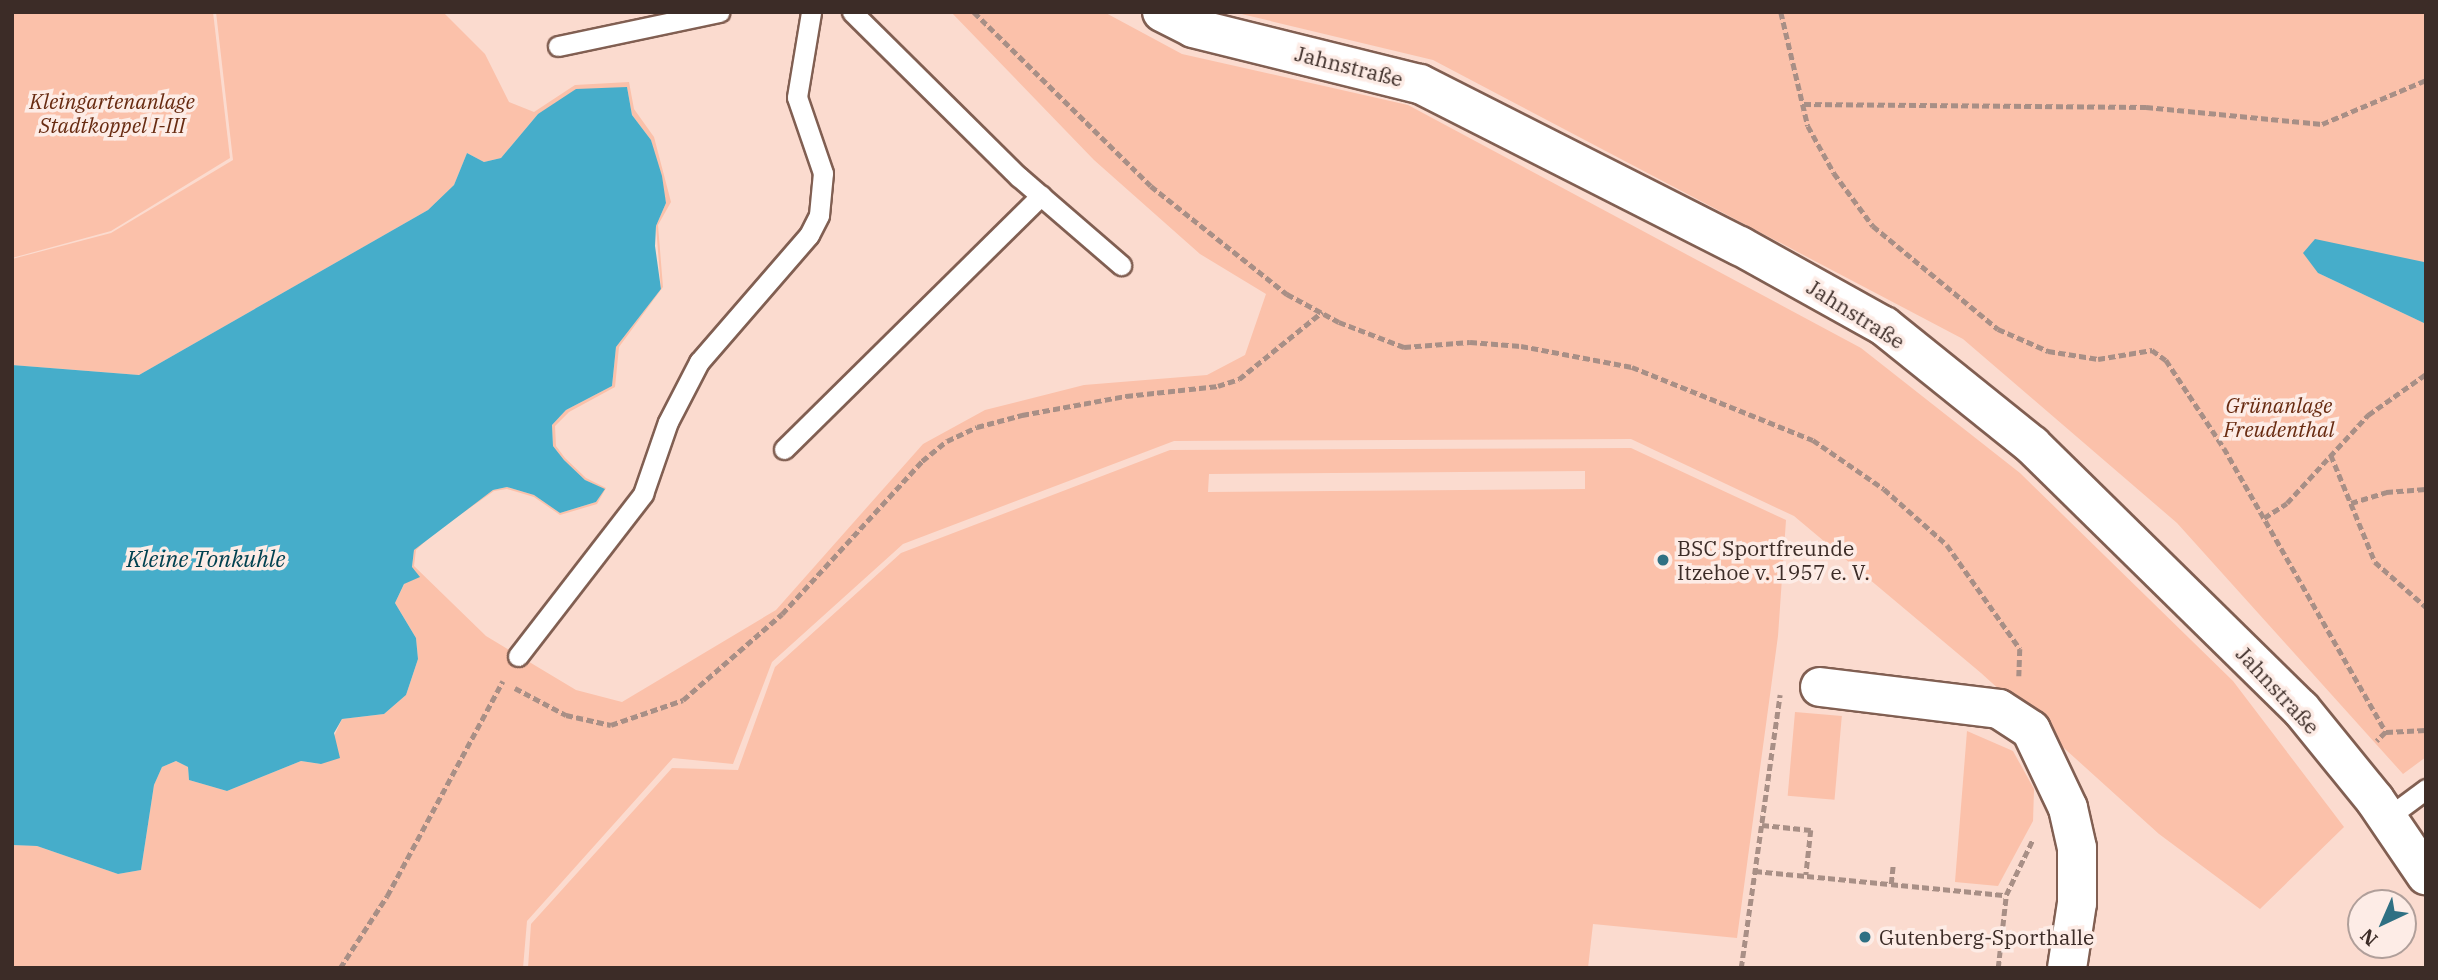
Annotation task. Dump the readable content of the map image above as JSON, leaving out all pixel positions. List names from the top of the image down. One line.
{"streets":{"street":["Jahnstraße"]},"water":["Kleine Tonkuhle"],"parks":["Kleingartenanlage Stadtkoppel I-III","Grünanlage Freudenthal"],"places":["BSC Sportfreunde Itzehoe v. 1957 e. V.","Gutenberg-Sporthalle"],"north":"bottom left"}
